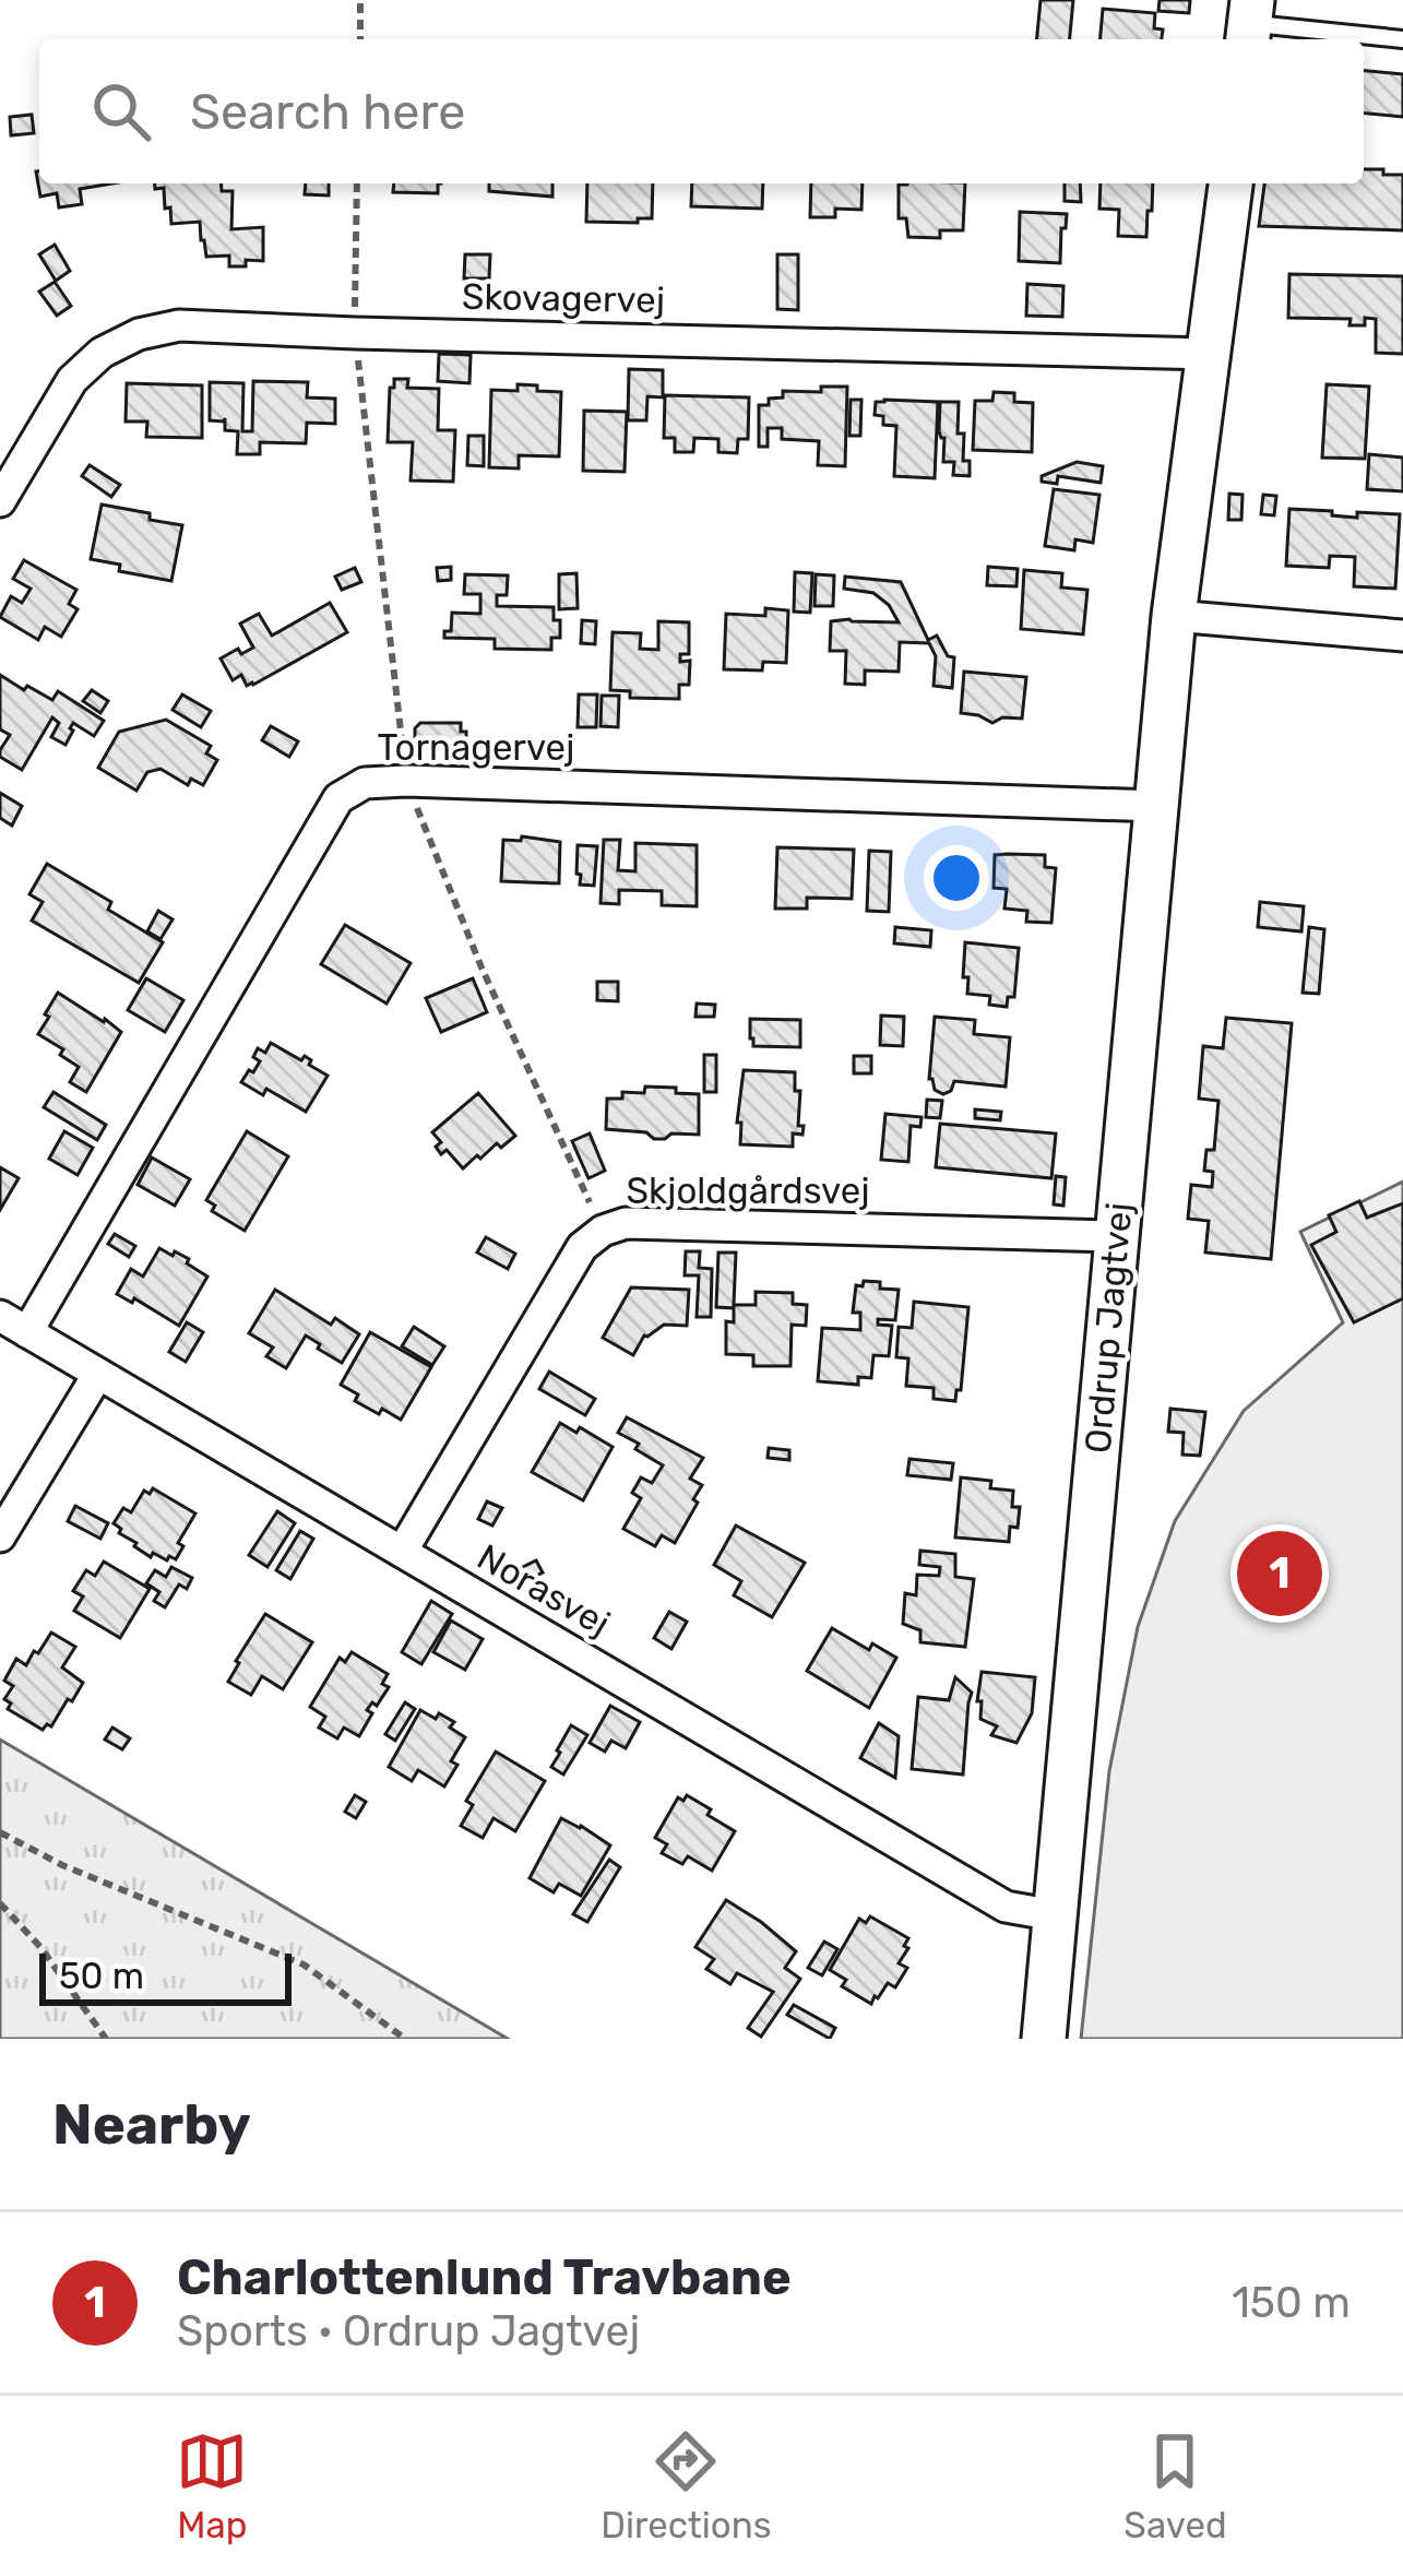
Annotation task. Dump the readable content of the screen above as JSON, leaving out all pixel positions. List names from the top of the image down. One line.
{"streets":{"street":["Skovagervej","Tornagervej","Skjoldgårdsvej","Ordrup Jagtvej","Norasvej"]},"crossings":[["Skovagervej","Ordrup Jagtvej"],["Tornagervej","Ordrup Jagtvej"],["Tornagervej","Norasvej"],["Skjoldgårdsvej","Ordrup Jagtvej"],["Skjoldgårdsvej","Norasvej"],["Ordrup Jagtvej","Norasvej"]],"scale_bar":"50 m","page":{"search":"Search here","pins":"1","scale":"50 m","heading":"Nearby","list":[{"mark":"1","name":"Charlottenlund Travbane","note":"Sports · Ordrup Jagtvej","value":"150 m"}],"nav":["Map","Directions","Saved"]}}
